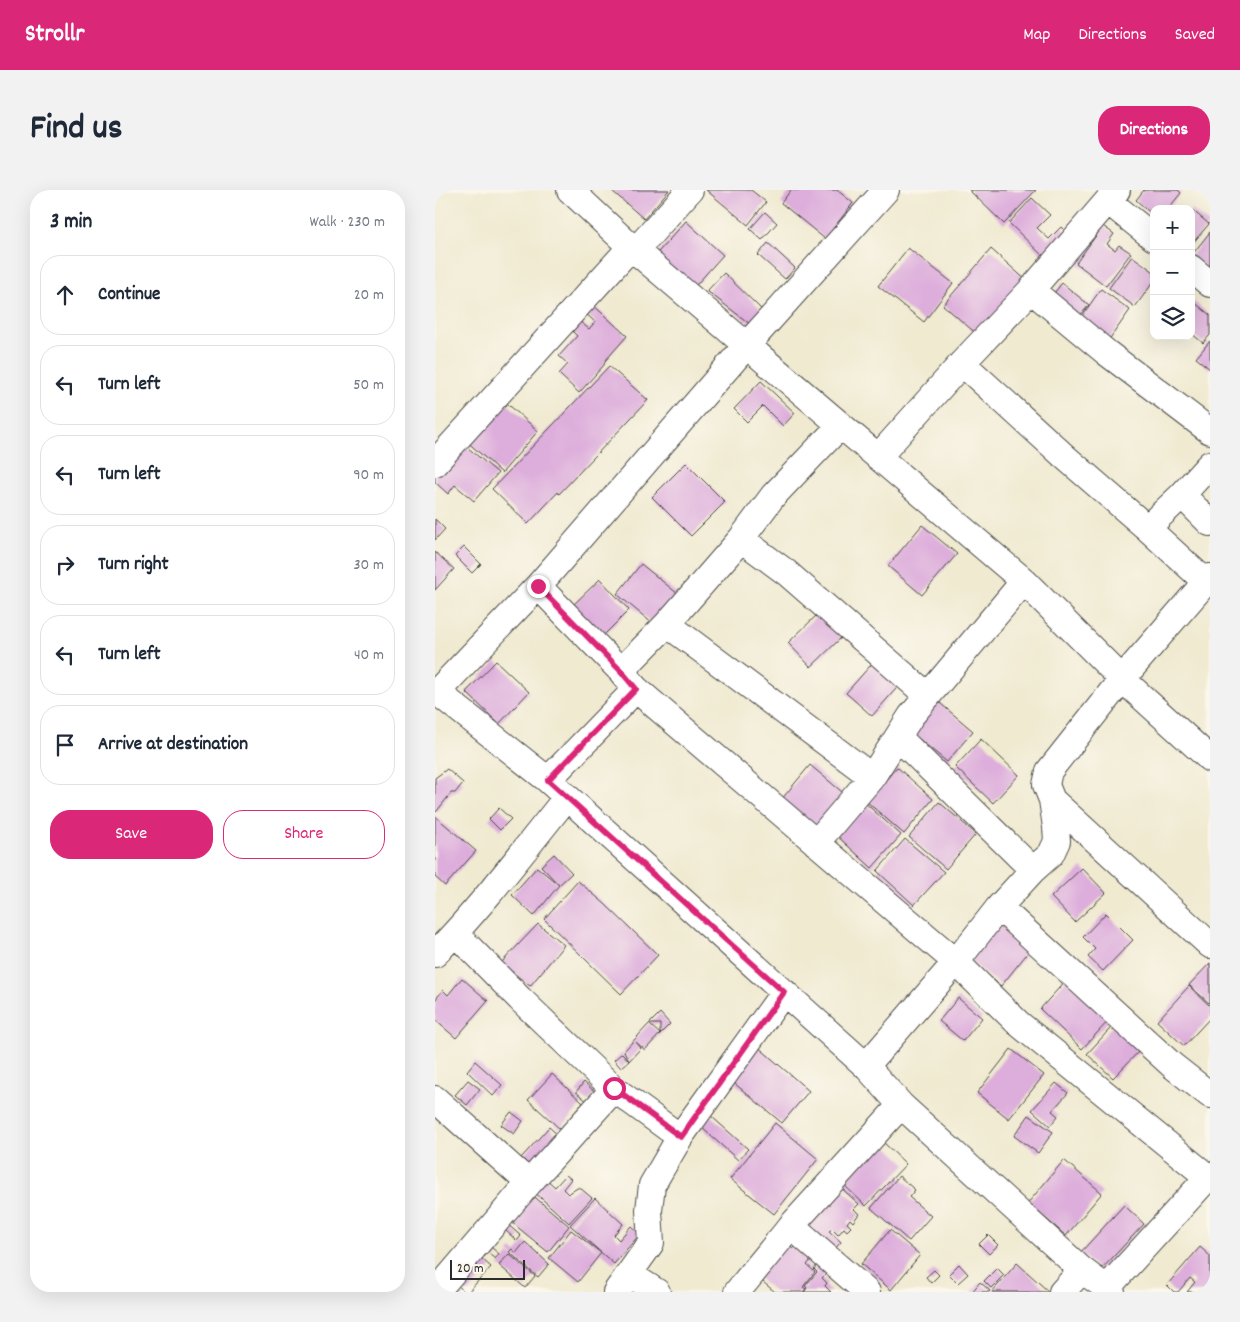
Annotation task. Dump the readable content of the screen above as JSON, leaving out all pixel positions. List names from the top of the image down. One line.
{"scale_bar":"20 m","page":{"header":"Strollr","nav":["Map","Directions","Saved"],"title":"Find us","buttons":["Directions",["Save","Share"]],"heading":["3 min","Walk · 230 m"],"map_buttons":["+","−"],"list":[["Continue","20 m"],["Turn left","50 m"],["Turn left","90 m"],["Turn right","30 m"],["Turn left","40 m"],"Arrive at destination"],"scale":"20 m"}}
